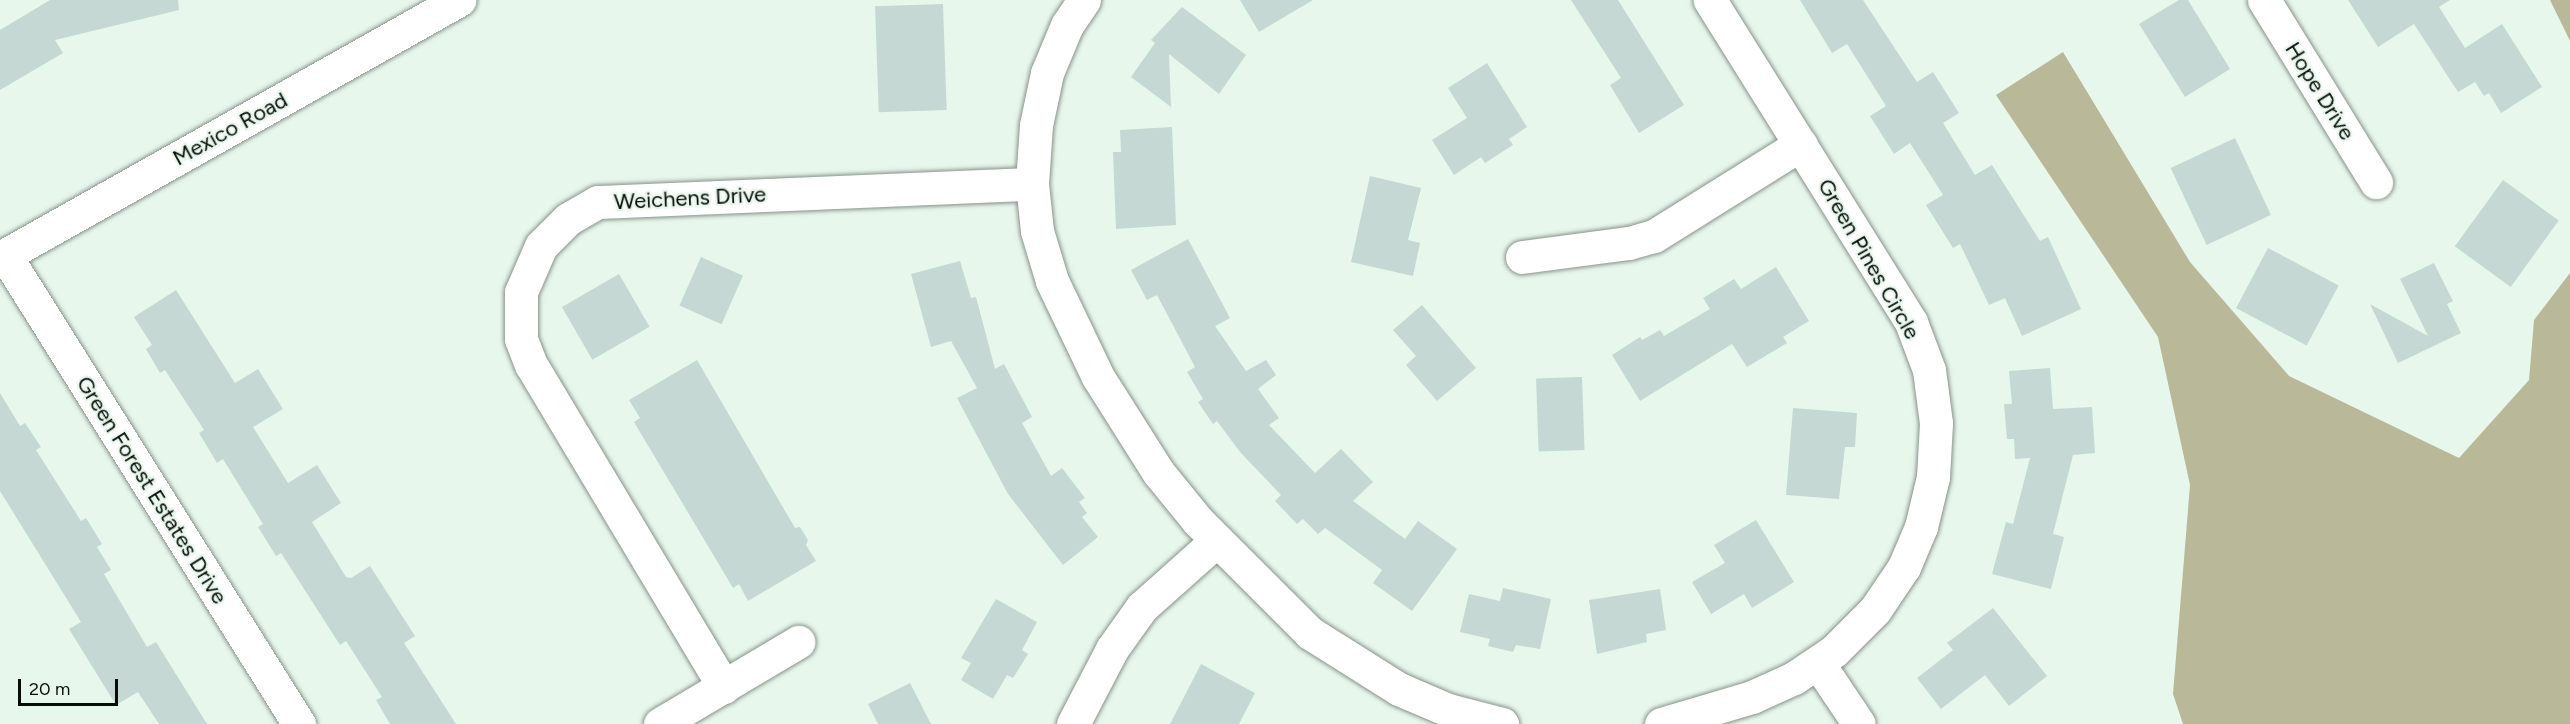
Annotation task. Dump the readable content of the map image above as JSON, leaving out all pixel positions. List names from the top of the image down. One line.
{"streets":{"street":["Hope Drive","Mexico Road","Weichens Drive","Green Pines Circle","Green Forest Estates Drive"]},"crossings":[["Mexico Road","Green Forest Estates Drive"]],"scale_bar":"20 m"}
